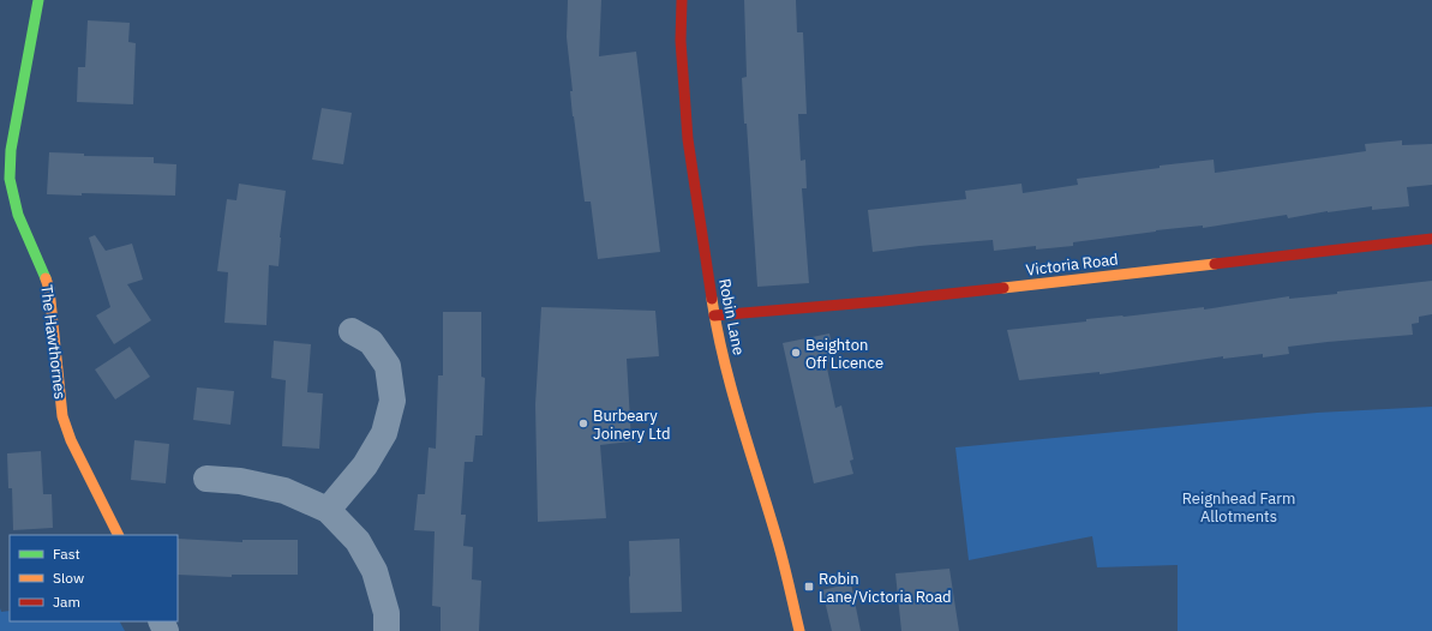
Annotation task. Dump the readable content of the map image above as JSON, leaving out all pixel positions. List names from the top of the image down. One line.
{"streets":{"street":["Victoria Road","Robin Lane","The Hawthornes"]},"crossings":[["Victoria Road","Robin Lane"]],"parks":["Reignhead Farm Allotments"],"places":{"other":["Beighton Off Licence","Burbeary Joinery Ltd"],"transit":["Robin Lane/Victoria Road"]},"legend":["Fast","Slow","Jam"]}
